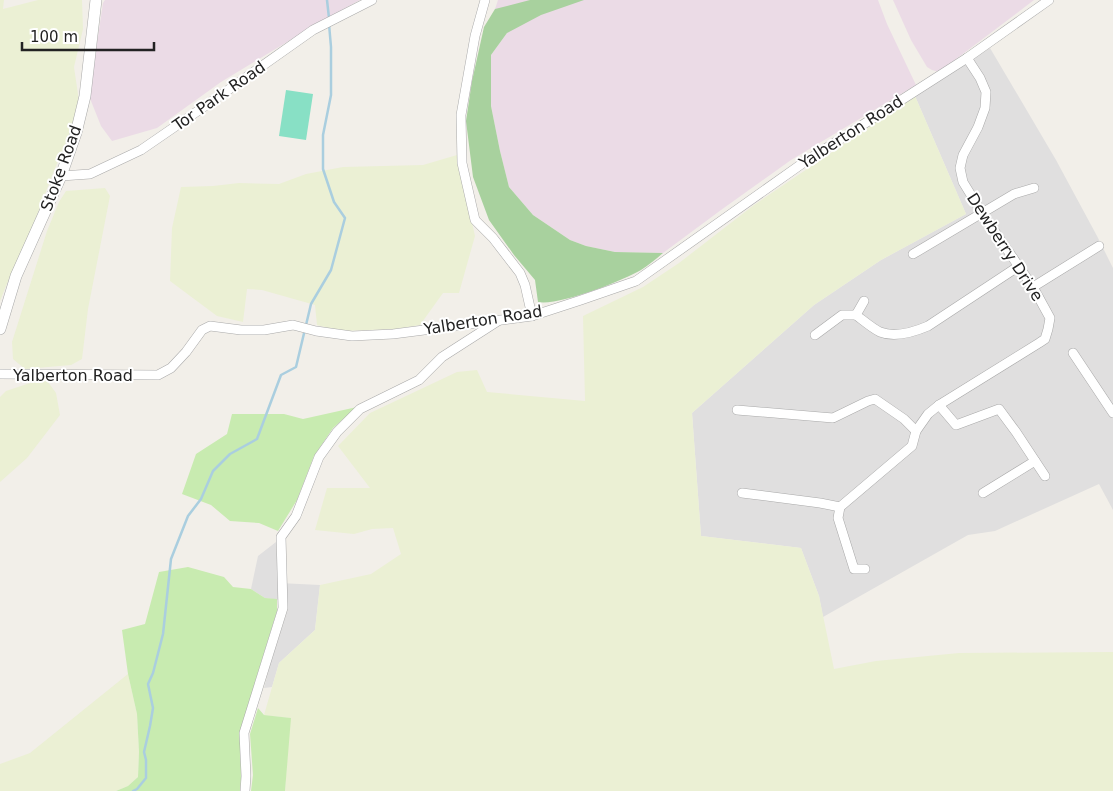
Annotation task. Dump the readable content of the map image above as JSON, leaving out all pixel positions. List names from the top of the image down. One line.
{"streets":{"street":["Tor Park Road","Yalberton Road","Stoke Road","Dewberry Drive"]},"crossings":[["Tor Park Road","Stoke Road"],["Yalberton Road","Dewberry Drive"]],"scale_bar":"100 m"}
